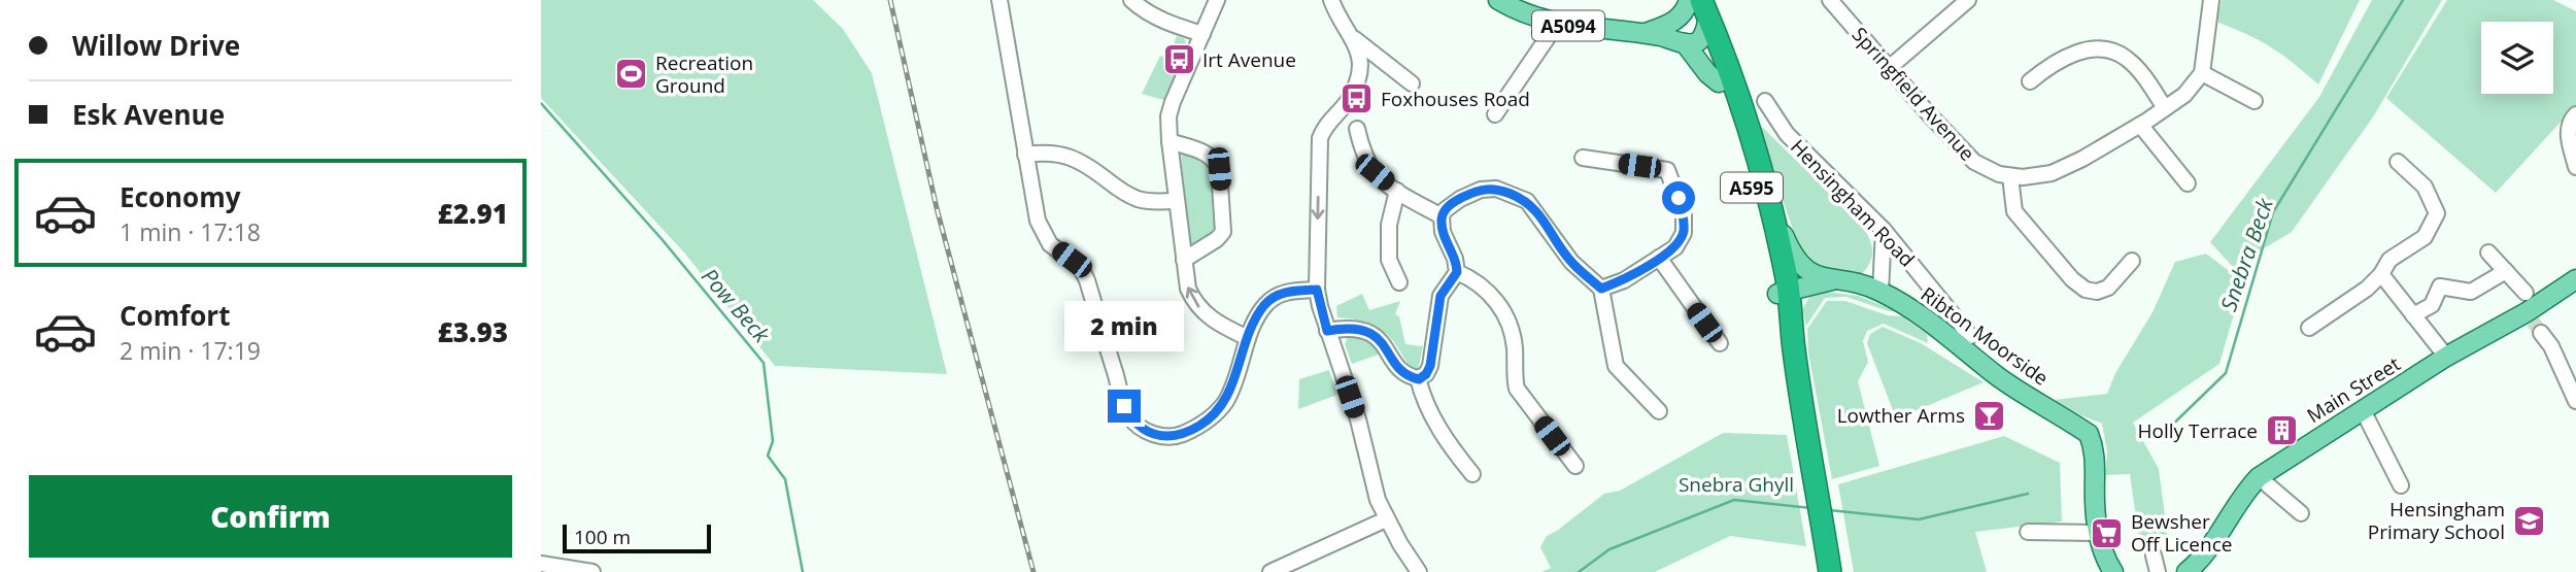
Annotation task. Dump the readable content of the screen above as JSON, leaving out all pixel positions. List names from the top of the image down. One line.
{"streets":{"highway":["A595"],"main road":["A5094","Ribton Moorside","Main Street"],"street":["Springfield Avenue","Hensingham Road"]},"crossings":[["A5094","A595"]],"water":["Snebra Beck","Pow Beck"],"parks":["Snebra Ghyll"],"places":{"bus stop":["Irt Avenue","Foxhouses Road"],"sports":["Recreation Ground"],"bar":["Lowther Arms"],"building":["Holly Terrace"],"school or university":["Hensingham Primary School"],"supermarket":["Bewsher Off Licence"]},"scale_bar":"100 m","page":{"banner":["Willow Drive","Esk Avenue"],"list":[{"name":"Economy","note":"1 min · 17:18","value":"£2.91"},{"name":"Comfort","note":"2 min · 17:19","value":"£3.93"}],"bubble":"2 min","buttons":"Confirm","scale":"100 m"}}
